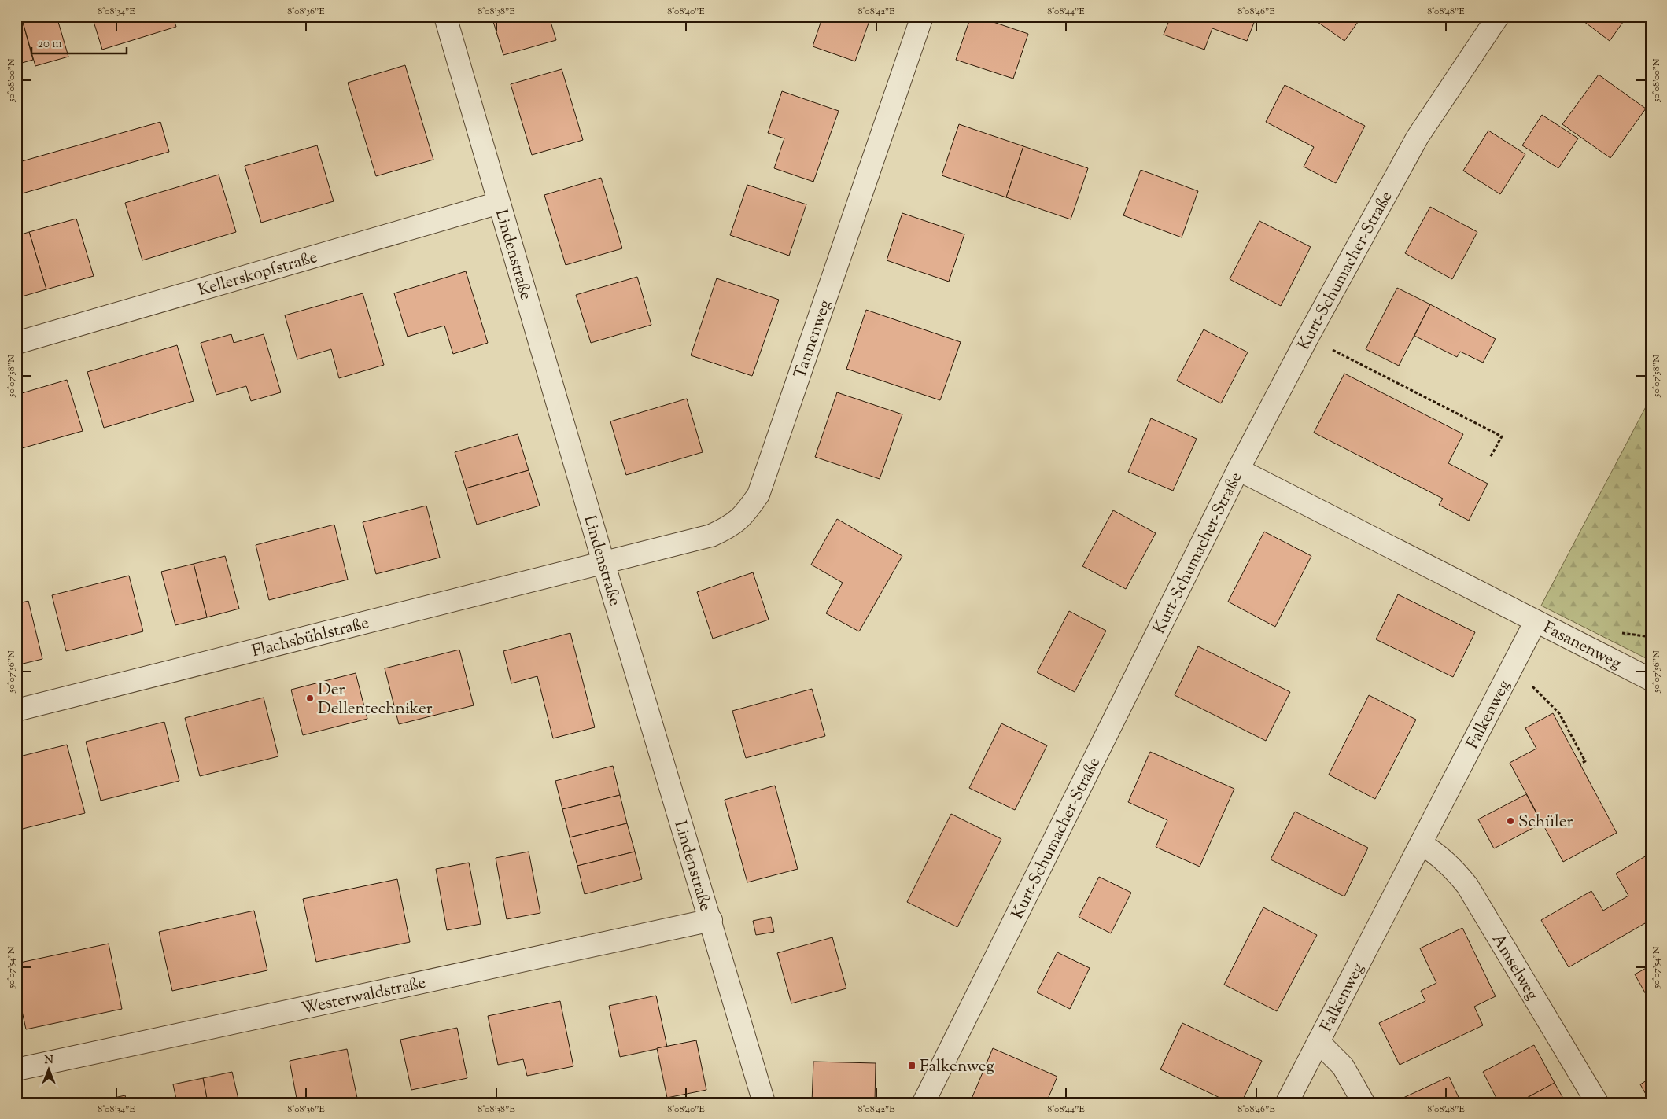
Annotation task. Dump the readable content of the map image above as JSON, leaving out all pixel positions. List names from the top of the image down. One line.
{"streets":{"street":["Lindenstraße","Kurt-Schumacher-Straße","Kellerskopfstraße","Tannenweg","Flachsbühlstraße","Fasanenweg","Falkenweg","Amselweg","Westerwaldstraße"]},"crossings":[["Lindenstraße","Kellerskopfstraße"],["Lindenstraße","Tannenweg"],["Lindenstraße","Flachsbühlstraße"],["Lindenstraße","Westerwaldstraße"],["Tannenweg","Flachsbühlstraße"],["Fasanenweg","Falkenweg"],["Falkenweg","Amselweg"]],"places":{"other":["Der Dellentechniker","Schüler"],"transit":["Falkenweg"]},"scale_bar":"20 m","north":"top","coordinates":["8°08'34\"E","8°08'36\"E","8°08'38\"E","8°08'40\"E","8°08'42\"E","8°08'44\"E","8°08'46\"E","8°08'48\"E","50°08'00\"N","50°07'58\"N","50°07'56\"N","50°07'54\"N"]}
